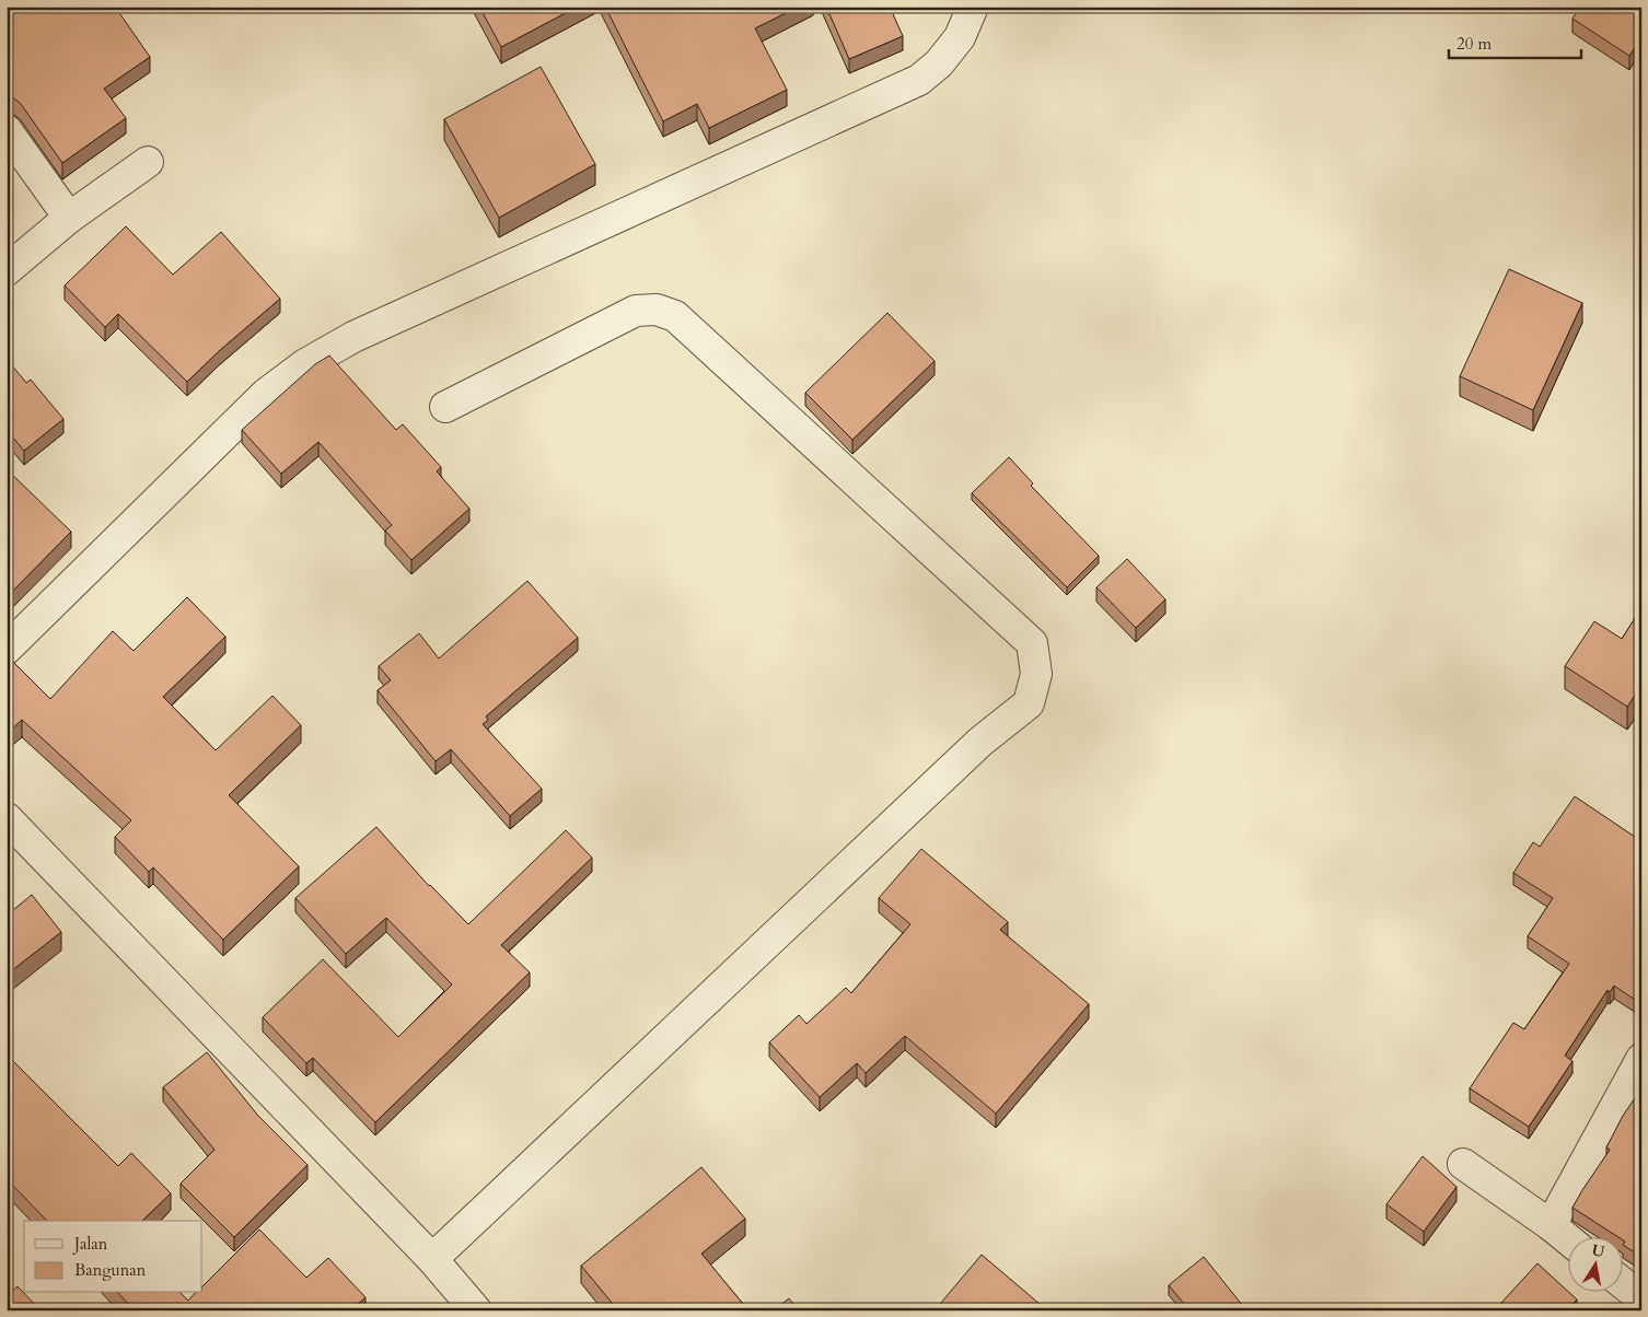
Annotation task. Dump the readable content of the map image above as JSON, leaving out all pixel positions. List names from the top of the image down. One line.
{"legend":["Jalan","Bangunan"],"scale_bar":"20 m","north":"top"}
